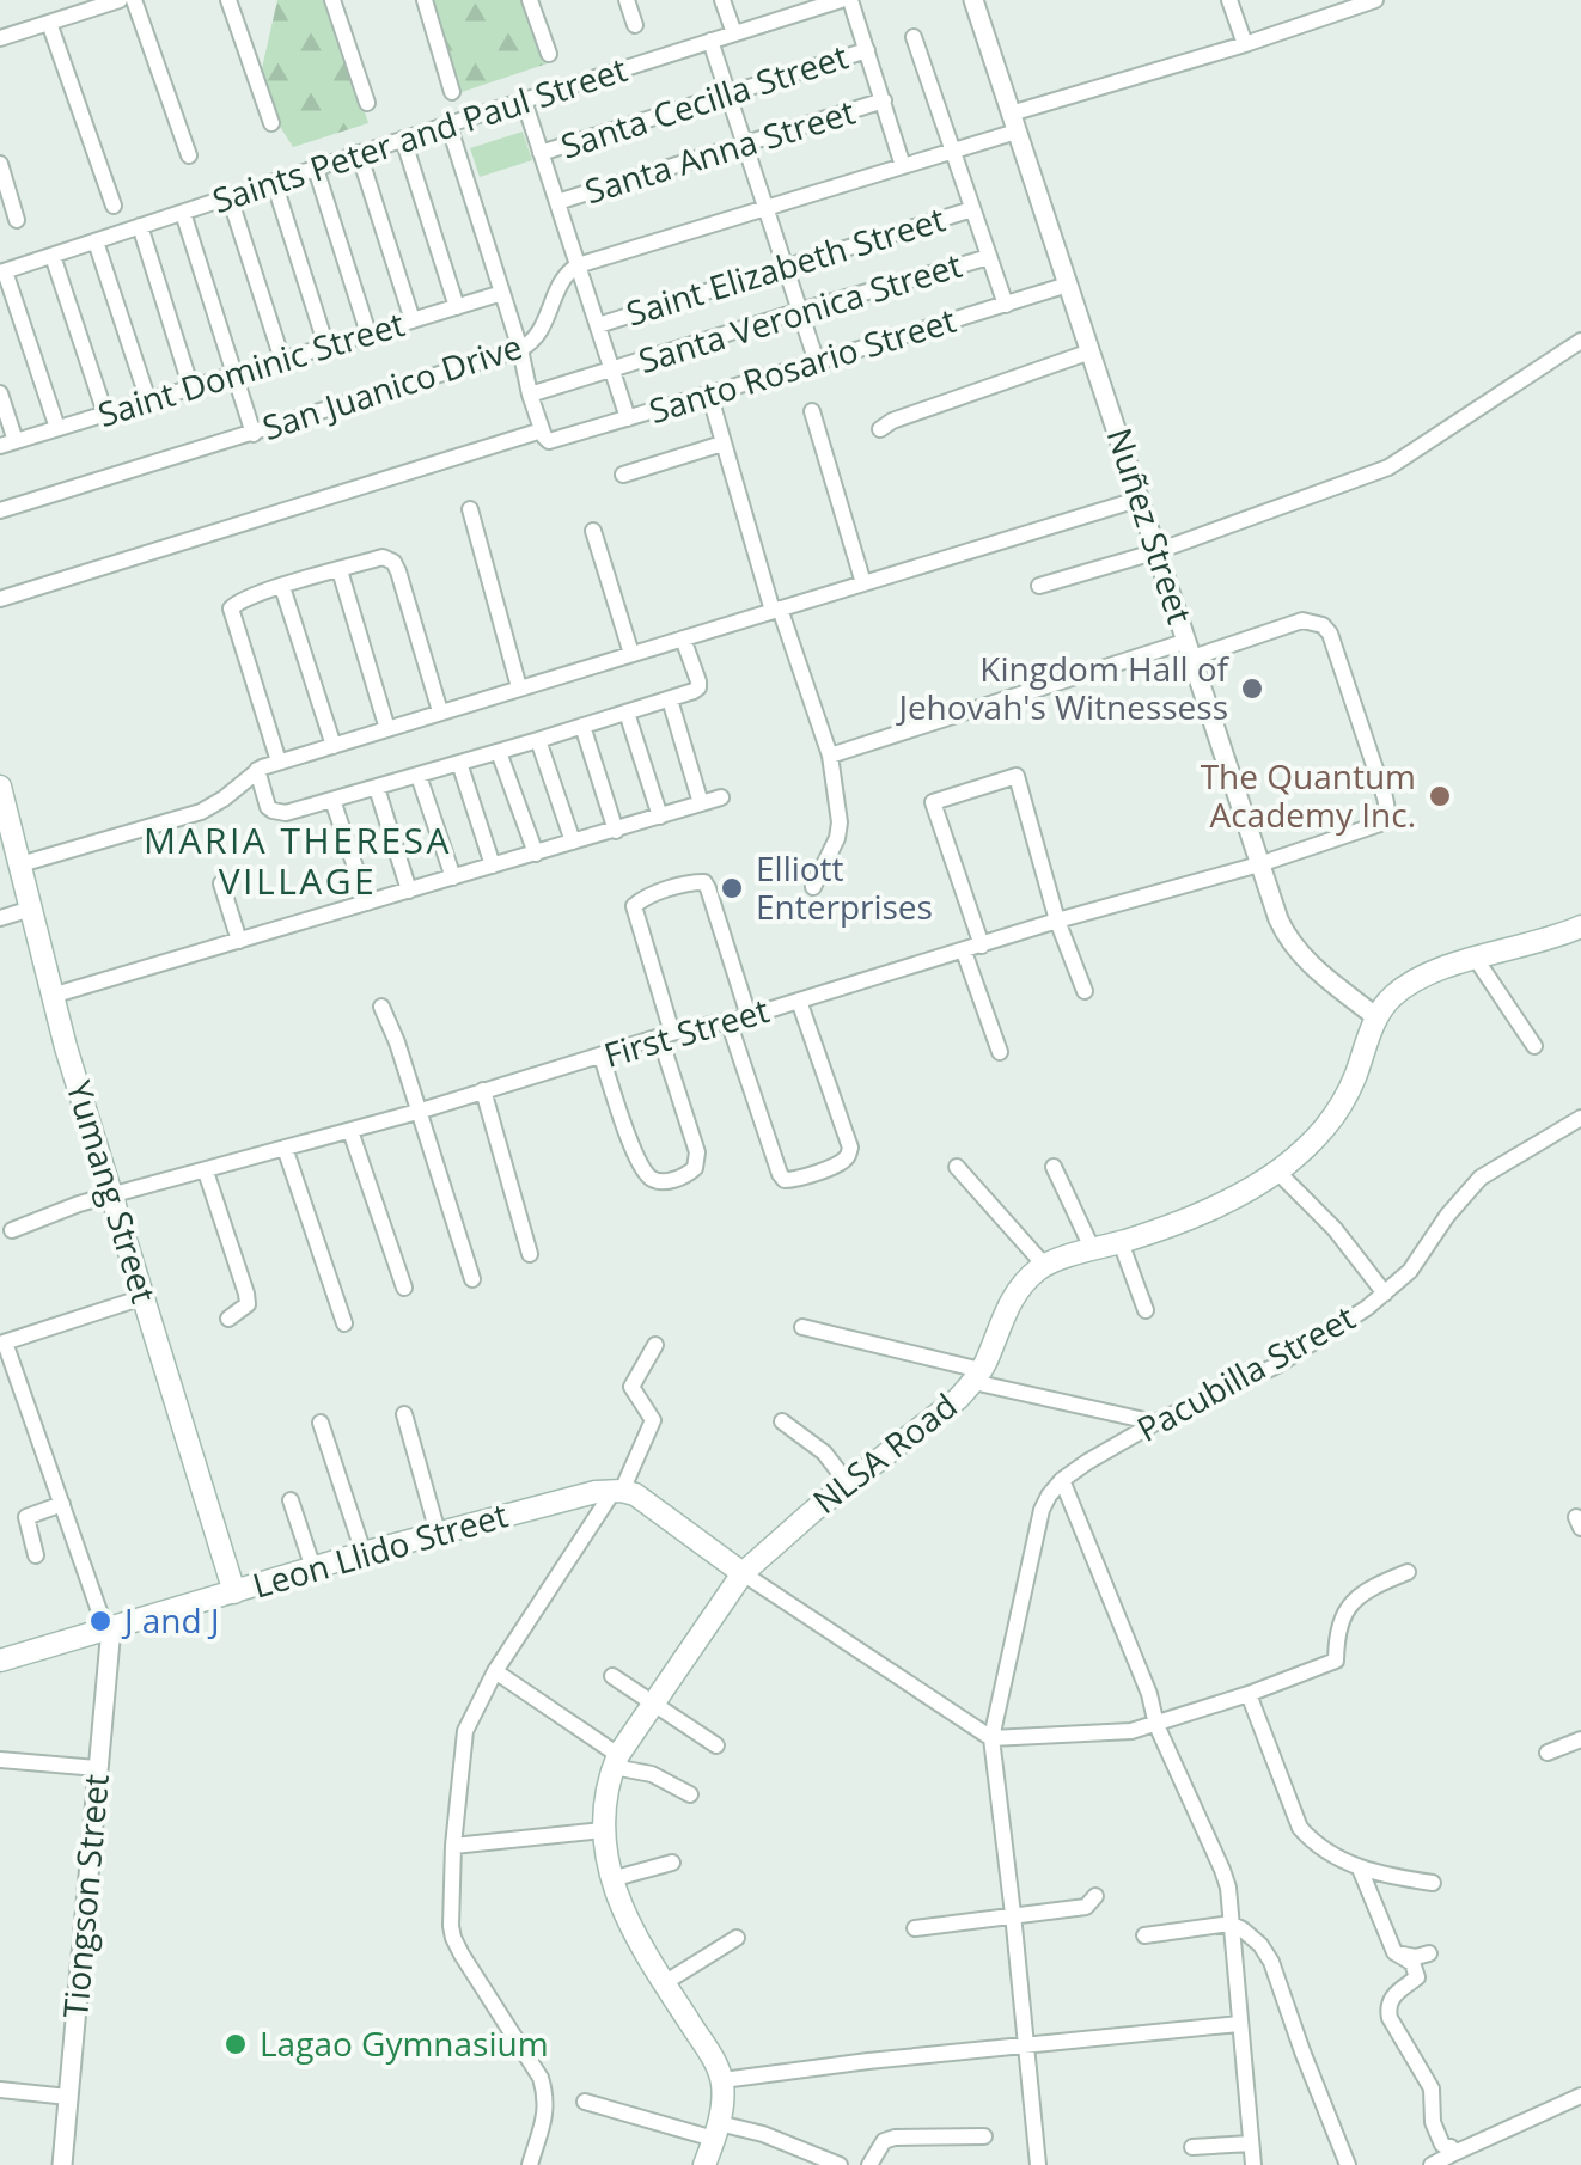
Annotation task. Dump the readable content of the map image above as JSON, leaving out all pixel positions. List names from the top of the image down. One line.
{"streets":{"main road":["Yumang Street","NLSA Road","Leon Llido Street"],"street":["Santa Cecilla Street","Saints Peter and Paul Street","Santa Anna Street","Saint Elizabeth Street","Santa Veronica Street","Santo Rosario Street","Saint Dominic Street","San Juanico Drive","Nuñez Street","First Street","Pacubilla Street","Tiongson Street"]},"crossings":[["Santo Rosario Street","Nuñez Street"],["Nuñez Street","First Street"],["First Street","Yumang Street"],["Yumang Street","Leon Llido Street"],["Leon Llido Street","Tiongson Street"]],"districts":["MARIA THERESA VILLAGE"],"places":["Kingdom Hall of Jehovah's Witnessess","The Quantum Academy Inc.","Elliott Enterprises","J and J","Lagao Gymnasium"]}
